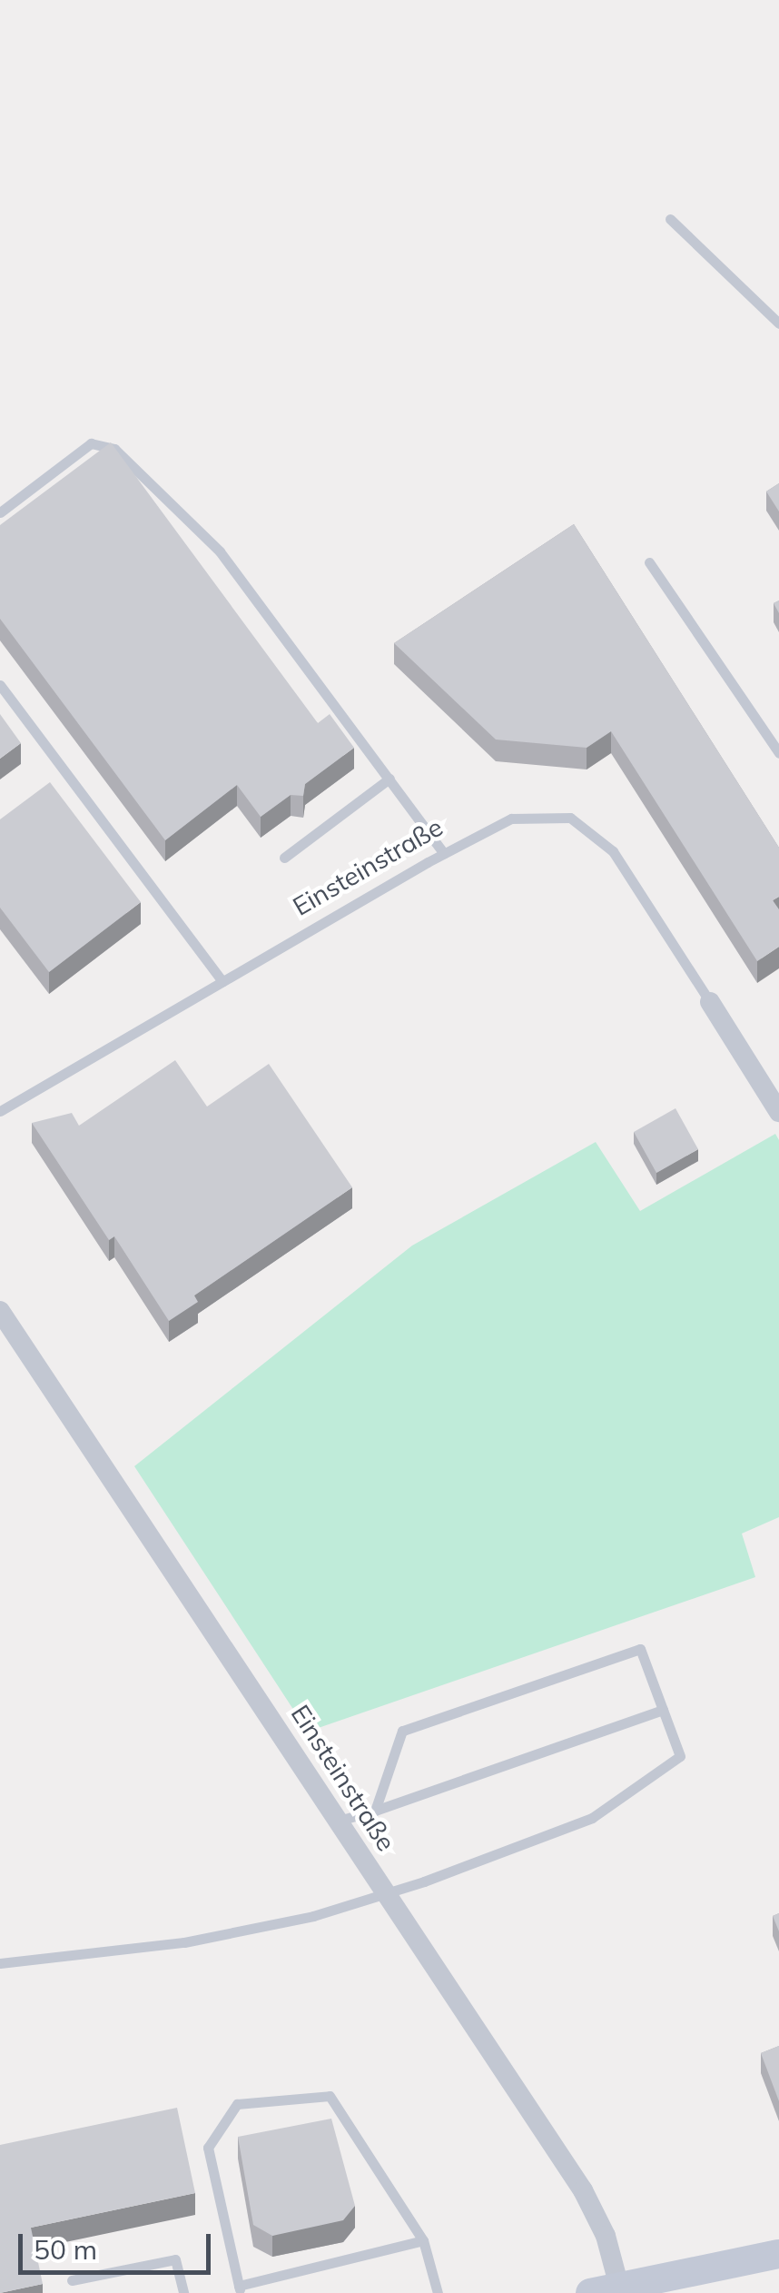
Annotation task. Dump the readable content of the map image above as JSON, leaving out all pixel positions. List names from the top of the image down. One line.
{"streets":{"street":["Einsteinstraße"]},"scale_bar":"50 m"}
